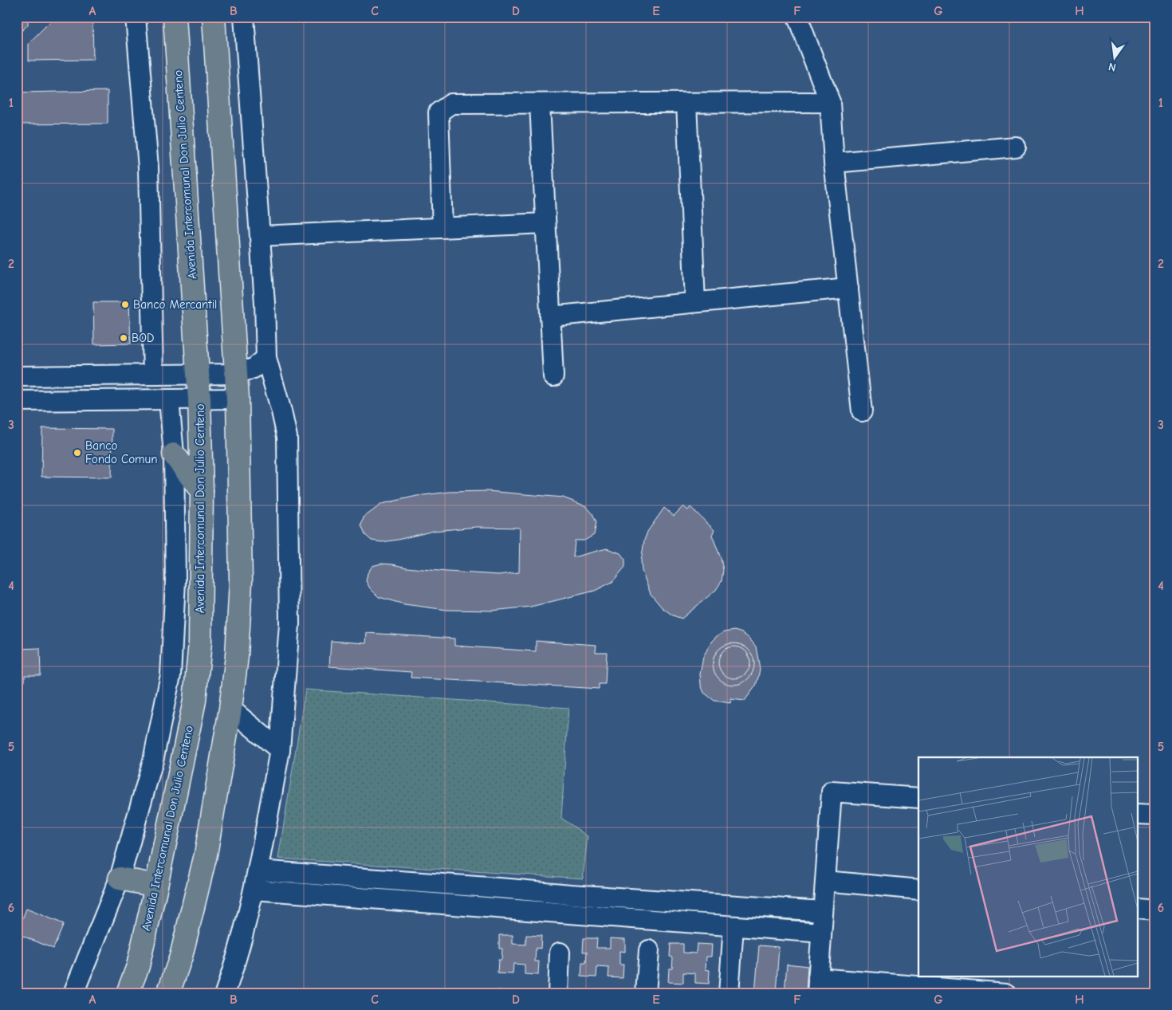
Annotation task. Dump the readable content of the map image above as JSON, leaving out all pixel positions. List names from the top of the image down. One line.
{"streets":{"main road":["Avenida Intercomunal Don Julio Centeno"]},"places":["Banco Mercantil","BOD","Banco Fondo Comun"],"north":"bottom","grid":{"columns":["A","B","C","D","E","F","G","H"],"rows":["1","2","3","4","5","6"]}}
